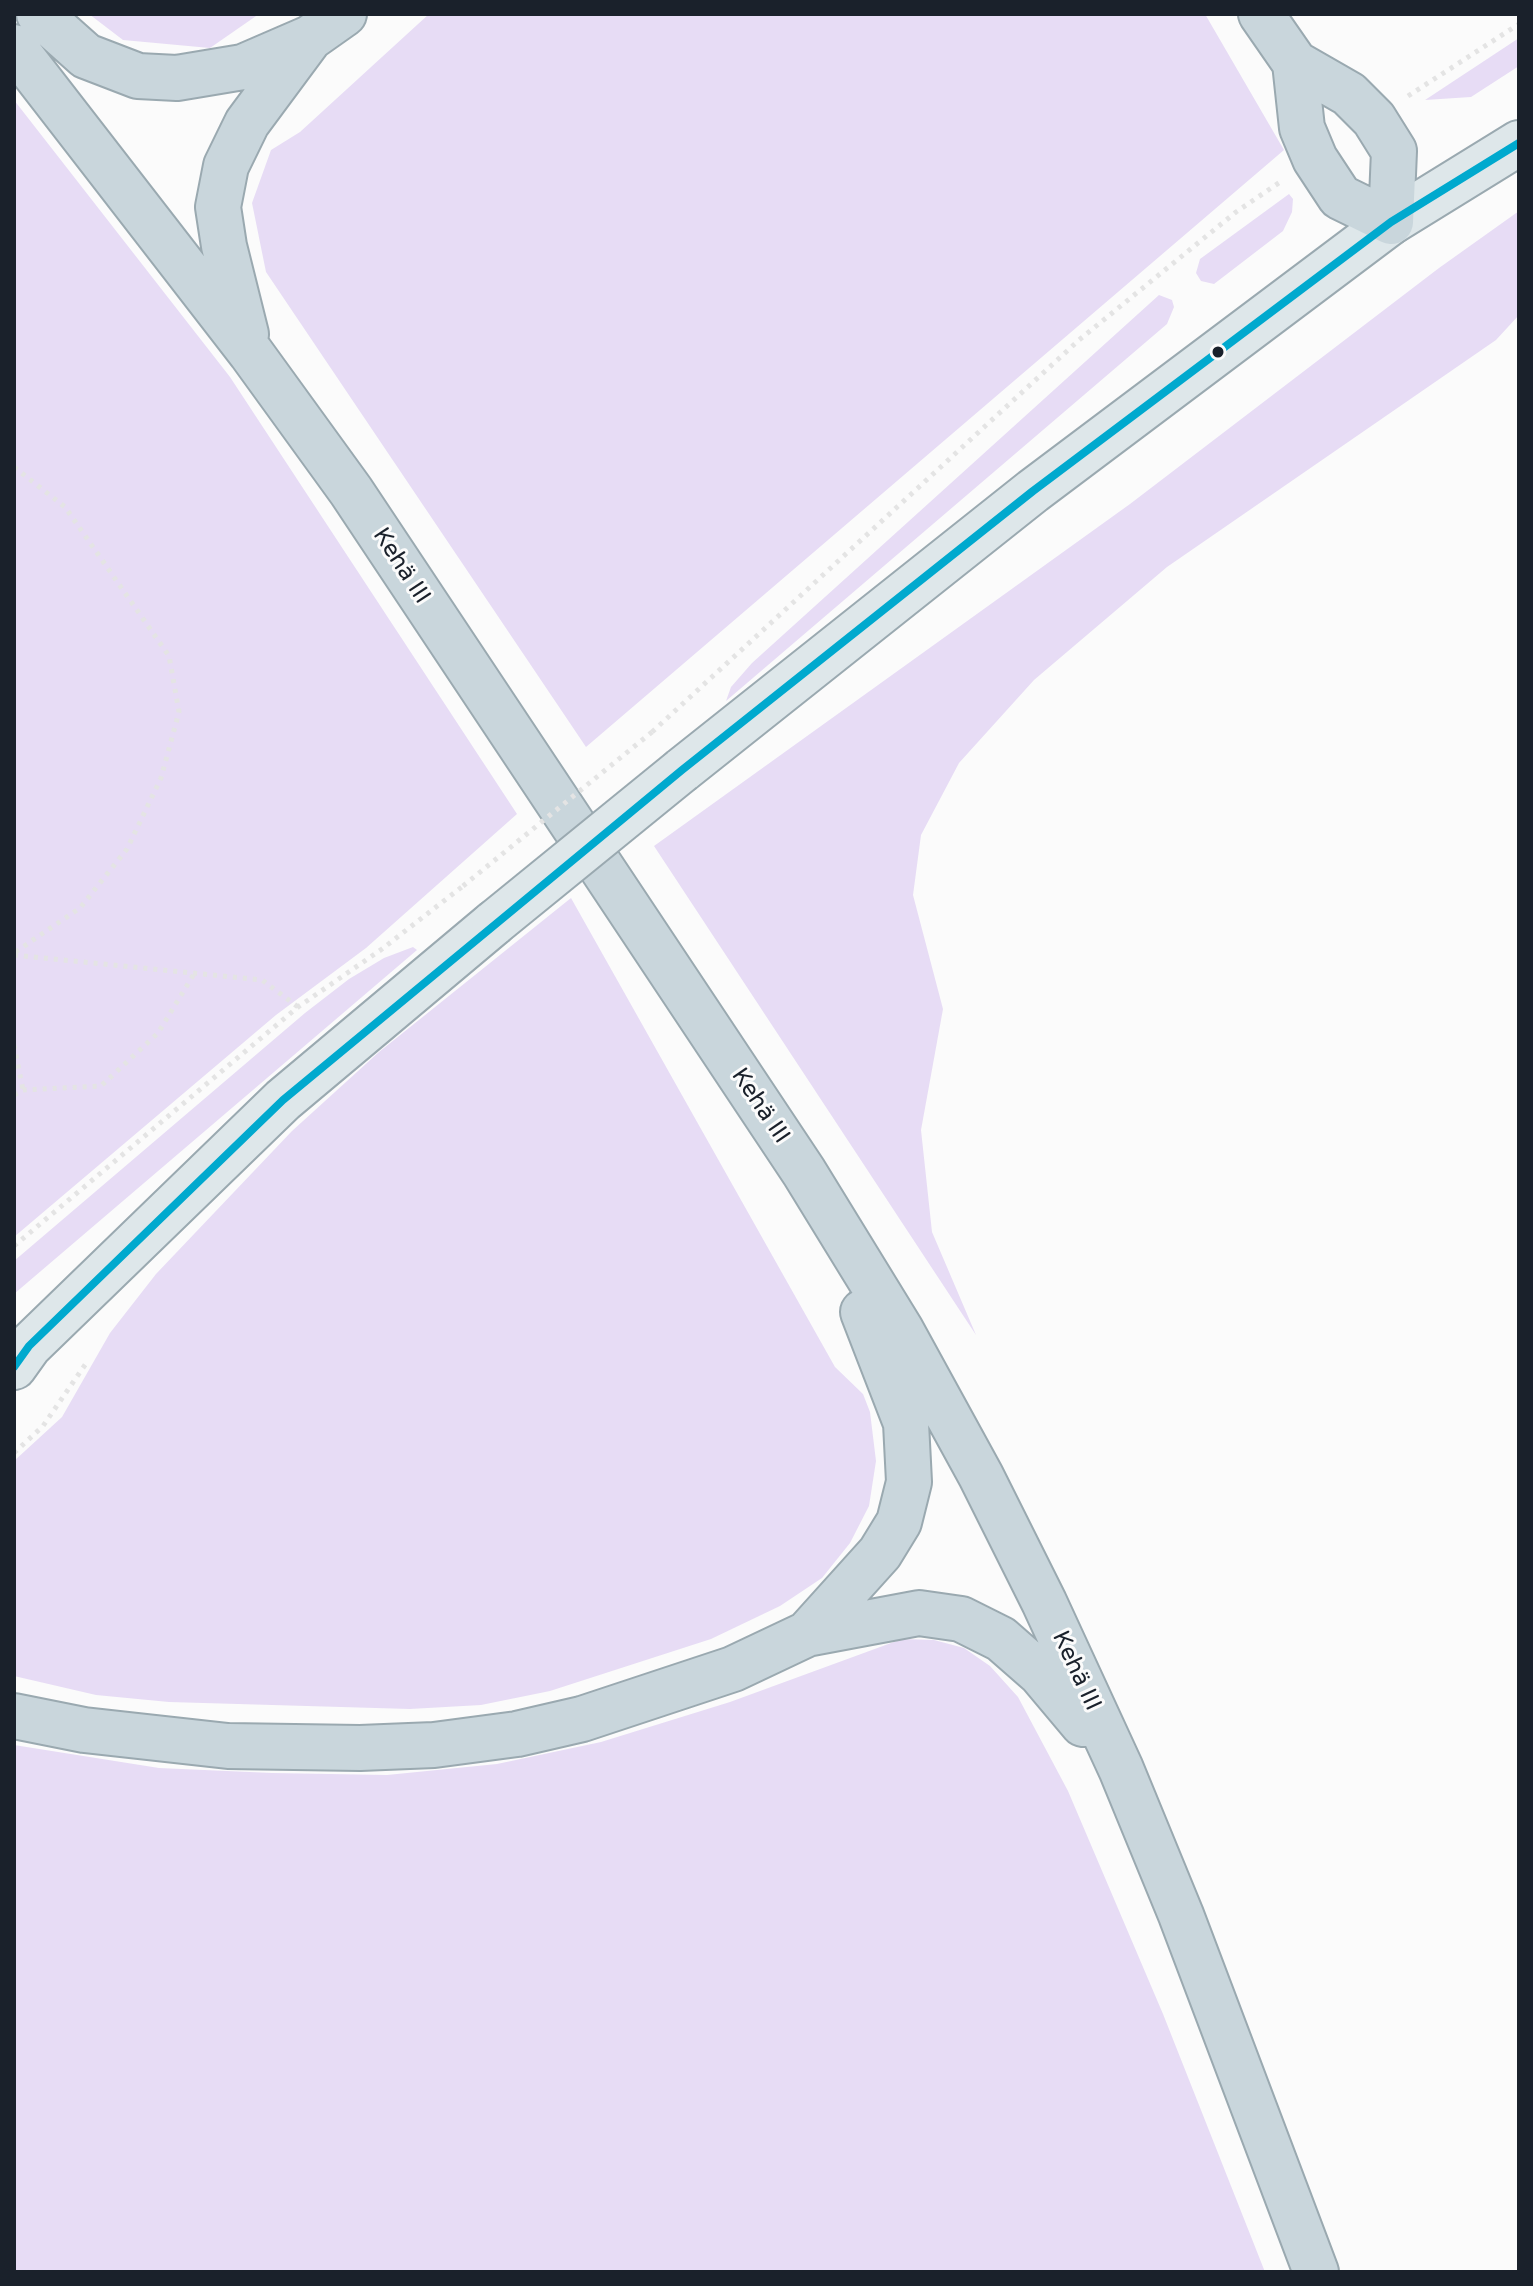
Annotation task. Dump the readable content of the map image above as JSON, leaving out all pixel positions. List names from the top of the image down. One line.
{"streets":{"highway":["Kehä III"]}}
